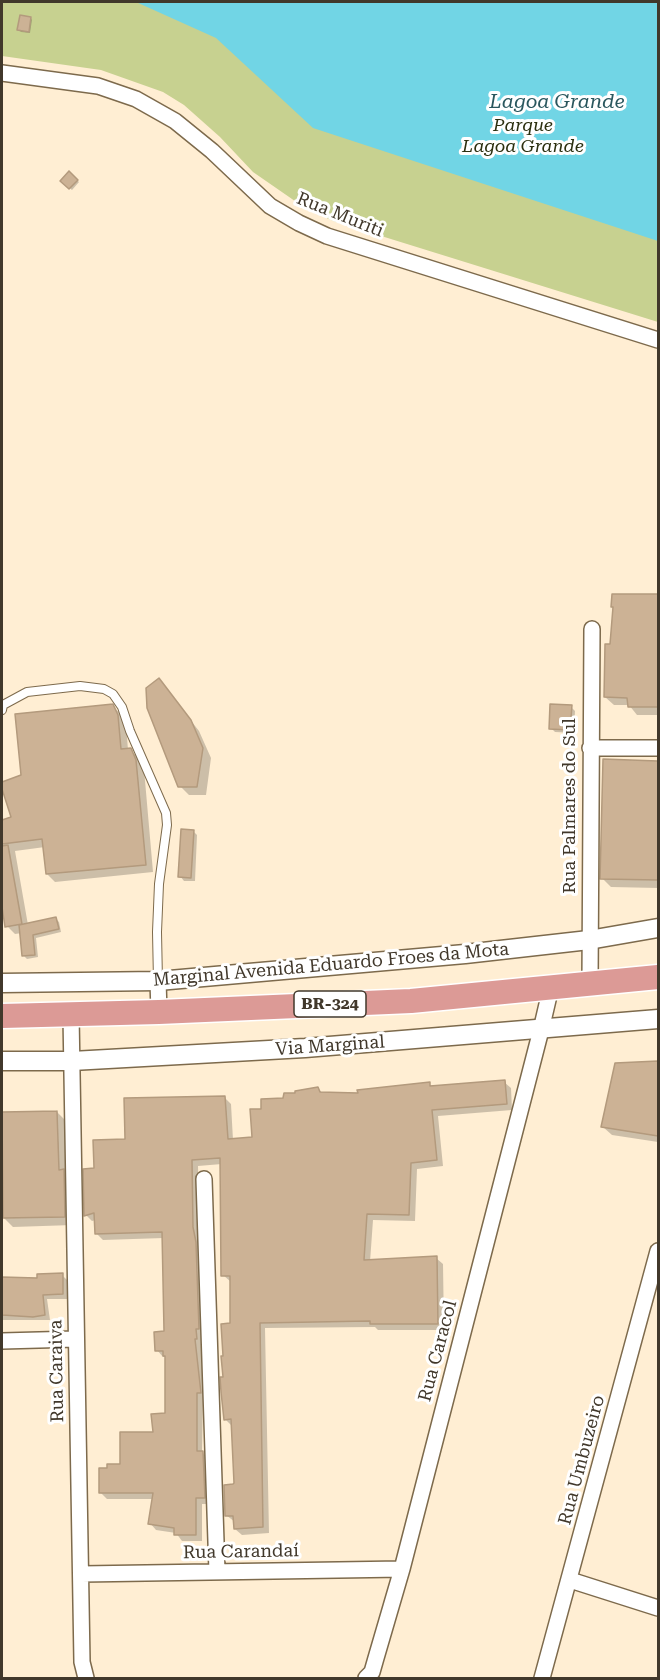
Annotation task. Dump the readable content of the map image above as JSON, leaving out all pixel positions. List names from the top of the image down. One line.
{"streets":{"highway":["BR-324"],"street":["Rua Muriti","Rua Palmares do Sul","Marginal Avenida Eduardo Froes da Mota","Via Marginal","Rua Caracol","Rua Caraiva","Rua Umbuzeiro","Rua Carandaí"]},"crossings":[["Rua Palmares do Sul","Marginal Avenida Eduardo Froes da Mota"],["Rua Palmares do Sul","BR-324"],["BR-324","Rua Caracol"],["BR-324","Rua Caraiva"],["Via Marginal","Rua Caracol"],["Via Marginal","Rua Caraiva"],["Rua Caracol","Rua Carandaí"],["Rua Caraiva","Rua Carandaí"]],"water":["Lagoa Grande"],"parks":["Parque Lagoa Grande"]}
